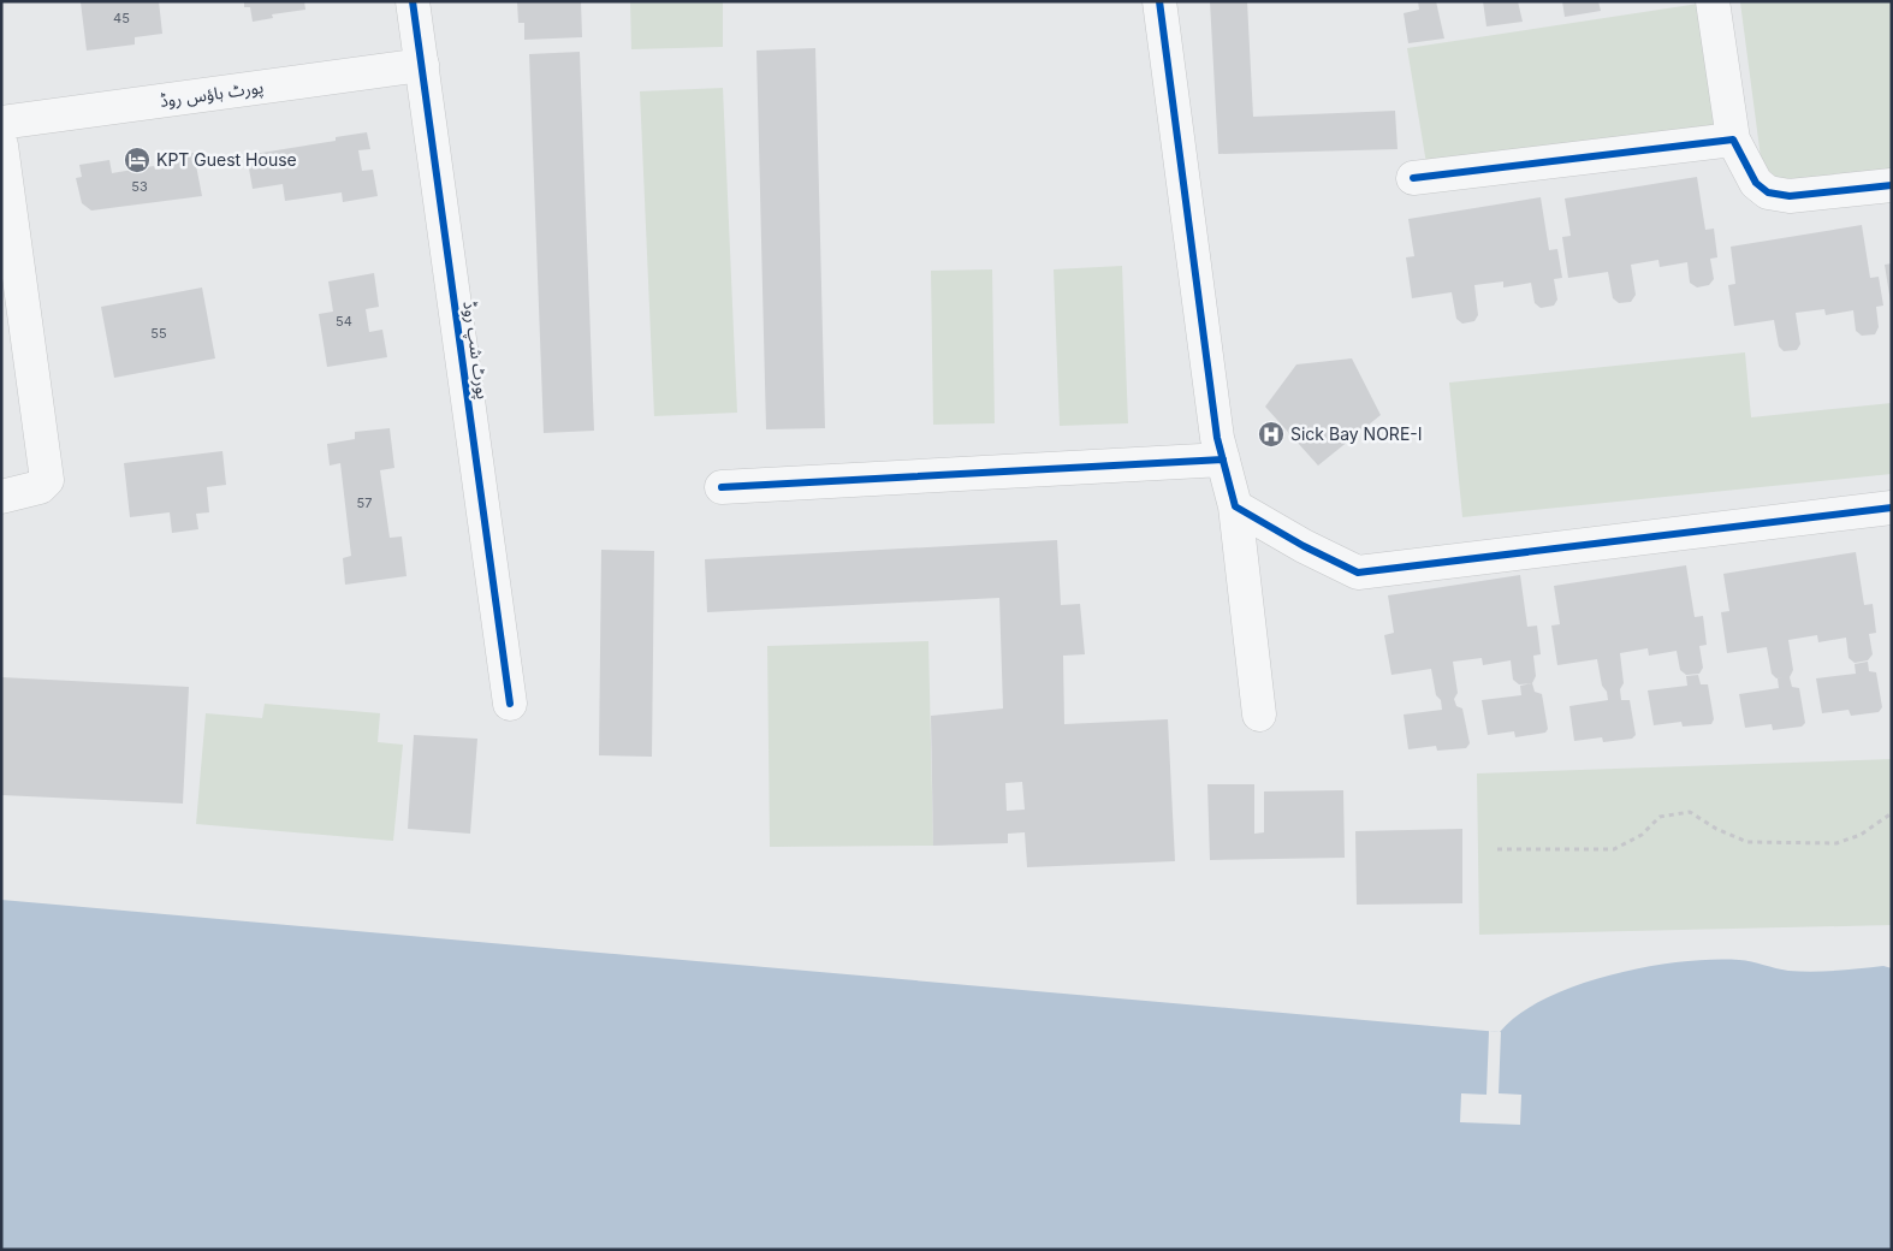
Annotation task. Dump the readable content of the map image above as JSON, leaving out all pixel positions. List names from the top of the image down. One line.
{"streets":{"street":["پورٹ ہاؤس روڈ","پورٹ شپ روڈ"]},"crossings":[["پورٹ ہاؤس روڈ","پورٹ شپ روڈ"]],"places":{"hotel":["KPT Guest House"],"hospital":["Sick Bay NORE-I"]},"house_numbers":["45","53","54","55","57"]}
